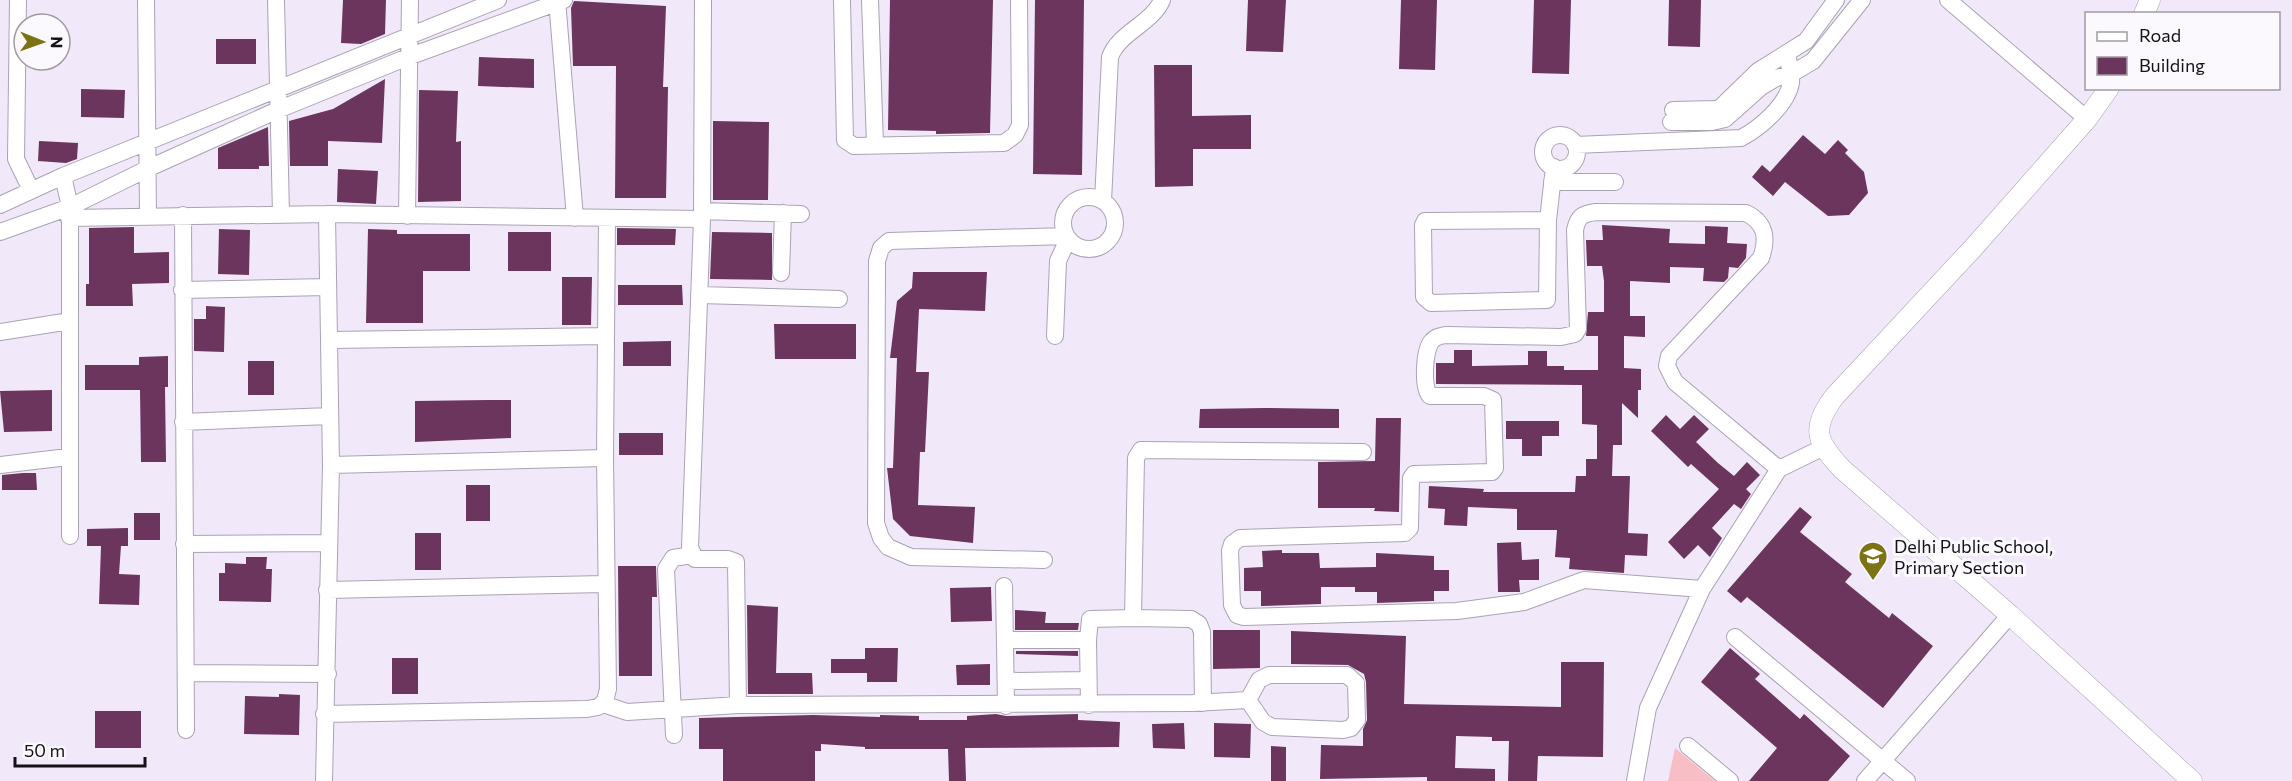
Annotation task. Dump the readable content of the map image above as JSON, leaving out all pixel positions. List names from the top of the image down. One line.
{"places":{"school or university":["Delhi Public School, Primary Section"]},"legend":["Road","Building"],"scale_bar":"50 m","north":"right"}
